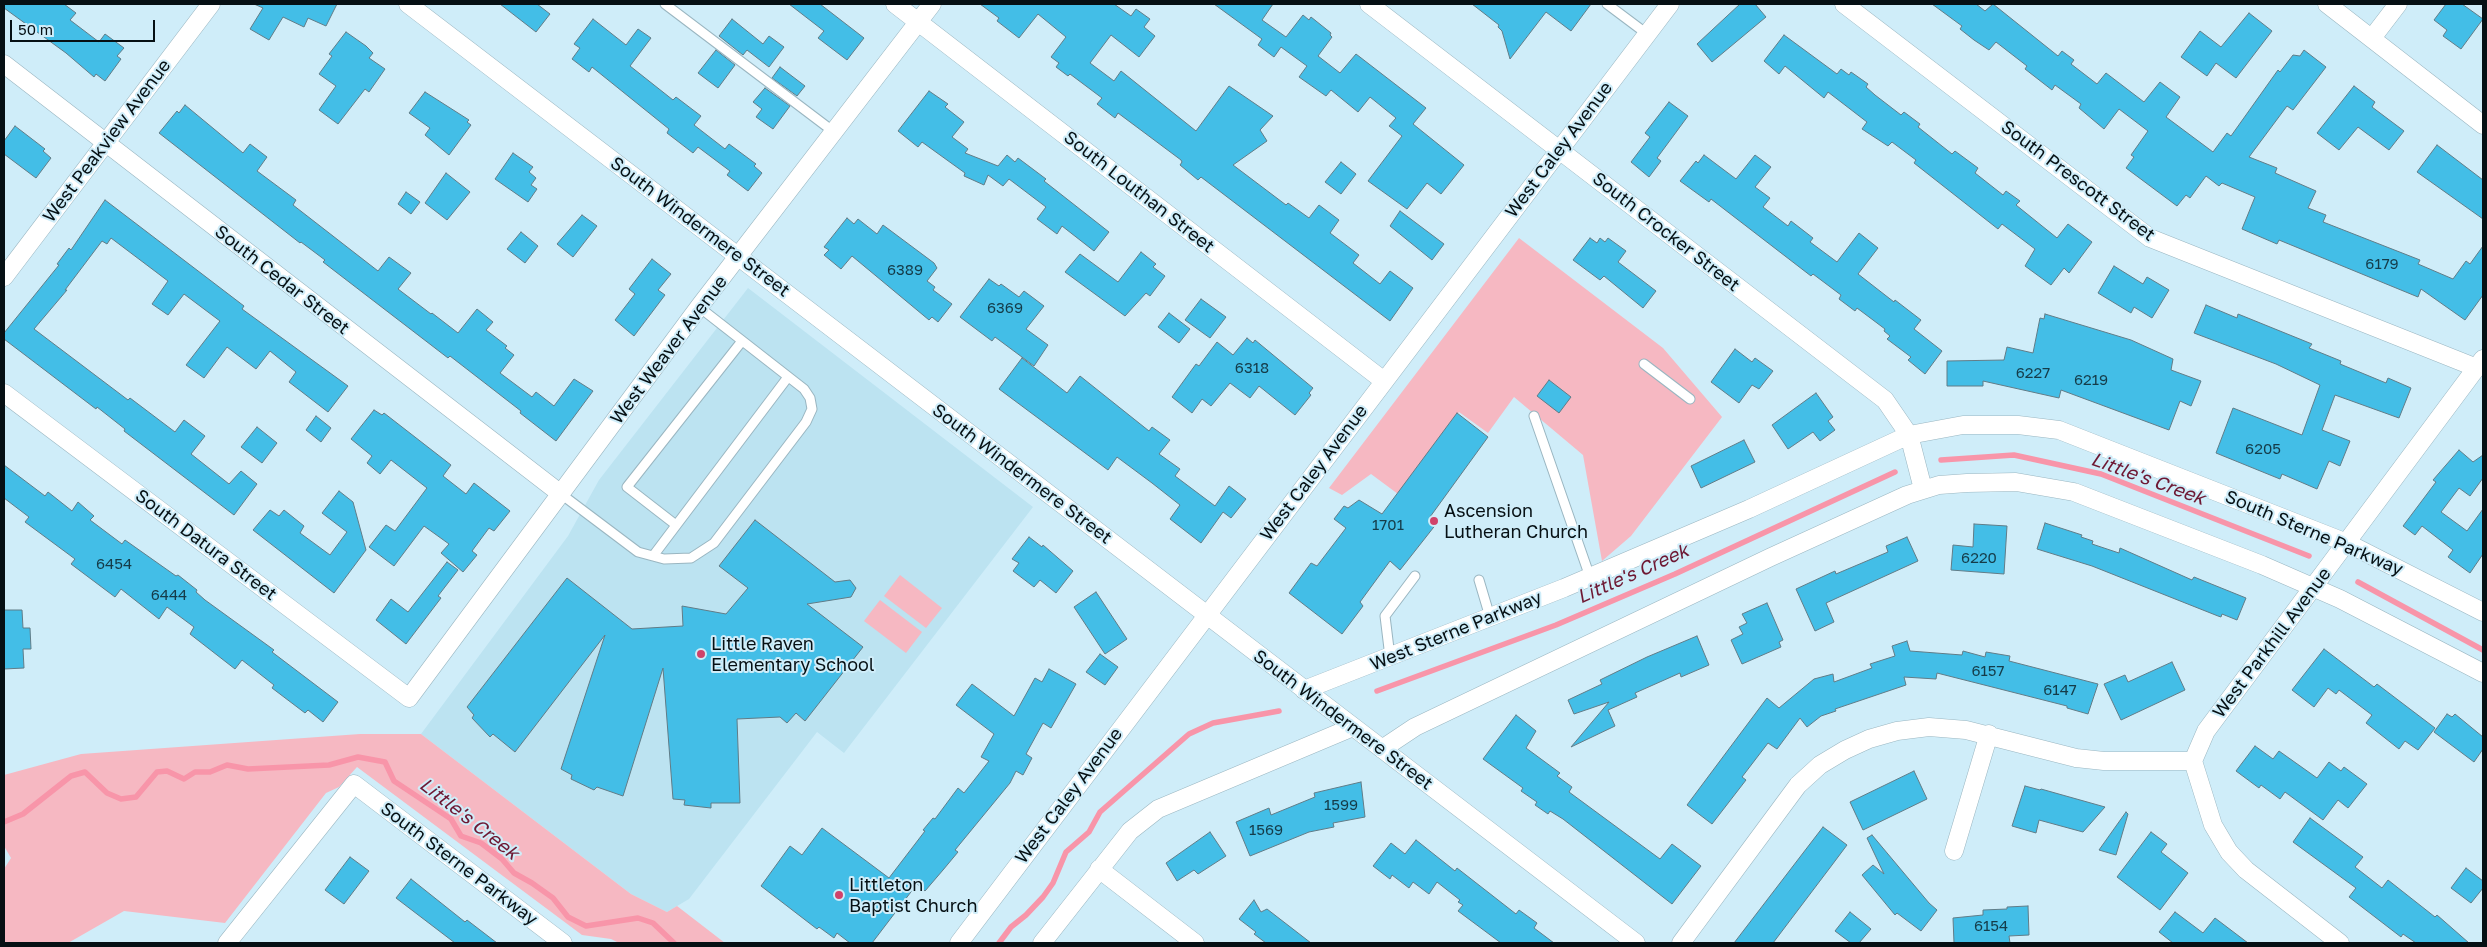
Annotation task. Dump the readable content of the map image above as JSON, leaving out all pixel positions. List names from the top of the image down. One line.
{"streets":{"street":["West Peakview Avenue","West Caley Avenue","South Prescott Street","South Louthan Street","South Windermere Street","South Crocker Street","South Cedar Street","West Weaver Avenue","South Sterne Parkway","South Datura Street","West Sterne Parkway","West Parkhill Avenue"]},"crossings":[["West Peakview Avenue","South Cedar Street"],["West Caley Avenue","South Louthan Street"],["West Caley Avenue","South Windermere Street"],["West Caley Avenue","South Crocker Street"],["South Prescott Street","West Parkhill Avenue"],["South Louthan Street","West Weaver Avenue"],["South Windermere Street","West Weaver Avenue"],["South Windermere Street","West Sterne Parkway"],["South Crocker Street","South Sterne Parkway"],["South Crocker Street","West Sterne Parkway"],["South Cedar Street","West Weaver Avenue"],["West Weaver Avenue","South Datura Street"],["South Sterne Parkway","West Sterne Parkway"],["South Sterne Parkway","West Parkhill Avenue"]],"water":["Little's Creek"],"places":["Ascension Lutheran Church","Little Raven Elementary School","Littleton Baptist Church"],"house_numbers":["6179","6389","6369","6318","6227","6219","6205","1701","6220","6454","6444","6157","6147","1599","1569","6154"],"scale_bar":"50 m"}
